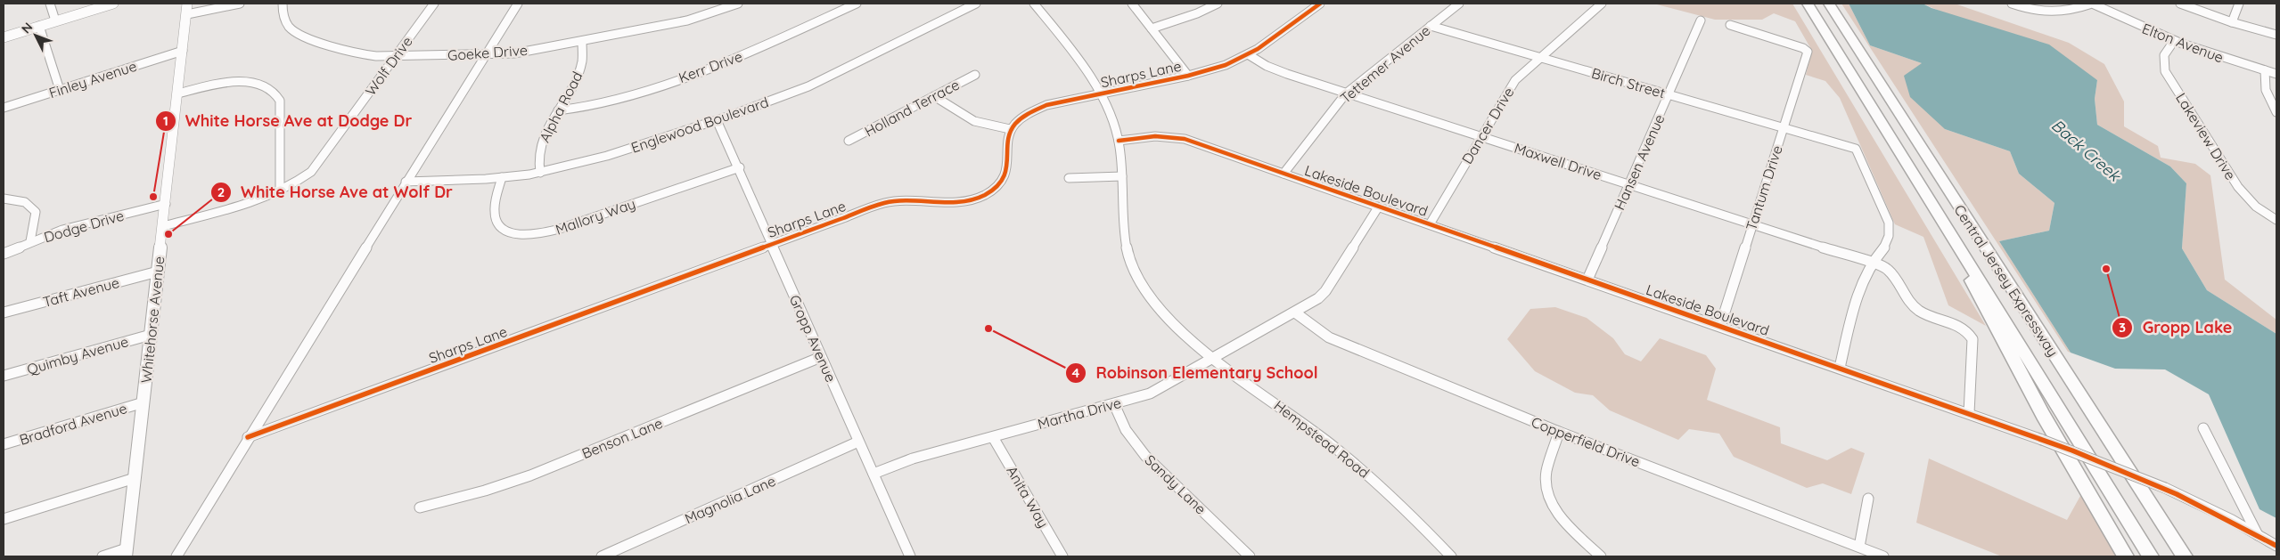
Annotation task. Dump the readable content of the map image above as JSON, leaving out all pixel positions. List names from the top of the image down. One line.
{"streets":{"highway":["Central Jersey Expressway"],"main road":["Whitehorse Avenue"],"street":["Elton Avenue","Goeke Drive","Tettemer Avenue","Wolf Drive","Kerr Drive","Sharps Lane","Finley Avenue","Birch Street","Alpha Road","Holland Terrace","Englewood Boulevard","Dancer Drive","Lakeview Drive","Maxwell Drive","Hansen Avenue","Tantum Drive","Lakeside Boulevard","Mallory Way","Dodge Drive","Taft Avenue","Gropp Avenue","Quimby Avenue","Martha Drive","Bradford Avenue","Benson Lane","Hempstead Road","Copperfield Drive","Sandy Lane","Anita Way","Magnolia Lane"]},"crossings":[["Elton Avenue","Lakeview Drive"],["Goeke Drive","Wolf Drive"],["Goeke Drive","Alpha Road"],["Tettemer Avenue","Birch Street"],["Tettemer Avenue","Maxwell Drive"],["Tettemer Avenue","Lakeside Boulevard"],["Wolf Drive","Whitehorse Avenue"],["Kerr Drive","Alpha Road"],["Sharps Lane","Maxwell Drive"],["Sharps Lane","Gropp Avenue"],["Sharps Lane","Hempstead Road"],["Finley Avenue","Whitehorse Avenue"],["Birch Street","Dancer Drive"],["Birch Street","Maxwell Drive"],["Birch Street","Hansen Avenue"],["Birch Street","Tantum Drive"],["Alpha Road","Englewood Boulevard"],["Englewood Boulevard","Mallory Way"],["Englewood Boulevard","Gropp Avenue"],["Dancer Drive","Maxwell Drive"],["Dancer Drive","Lakeside Boulevard"],["Maxwell Drive","Hansen Avenue"],["Maxwell Drive","Tantum Drive"],["Maxwell Drive","Lakeside Boulevard"],["Hansen Avenue","Lakeside Boulevard"],["Tantum Drive","Lakeside Boulevard"],["Lakeside Boulevard","Martha Drive"],["Lakeside Boulevard","Hempstead Road"],["Mallory Way","Gropp Avenue"],["Dodge Drive","Whitehorse Avenue"],["Taft Avenue","Whitehorse Avenue"],["Whitehorse Avenue","Quimby Avenue"],["Whitehorse Avenue","Bradford Avenue"],["Gropp Avenue","Martha Drive"],["Gropp Avenue","Benson Lane"],["Gropp Avenue","Magnolia Lane"],["Martha Drive","Hempstead Road"],["Martha Drive","Copperfield Drive"],["Martha Drive","Sandy Lane"],["Martha Drive","Anita Way"]],"water":["Back Creek"],"places":["White Horse Ave at Dodge Dr","White Horse Ave at Wolf Dr","Gropp Lake","Robinson Elementary School"],"north":"top left"}
